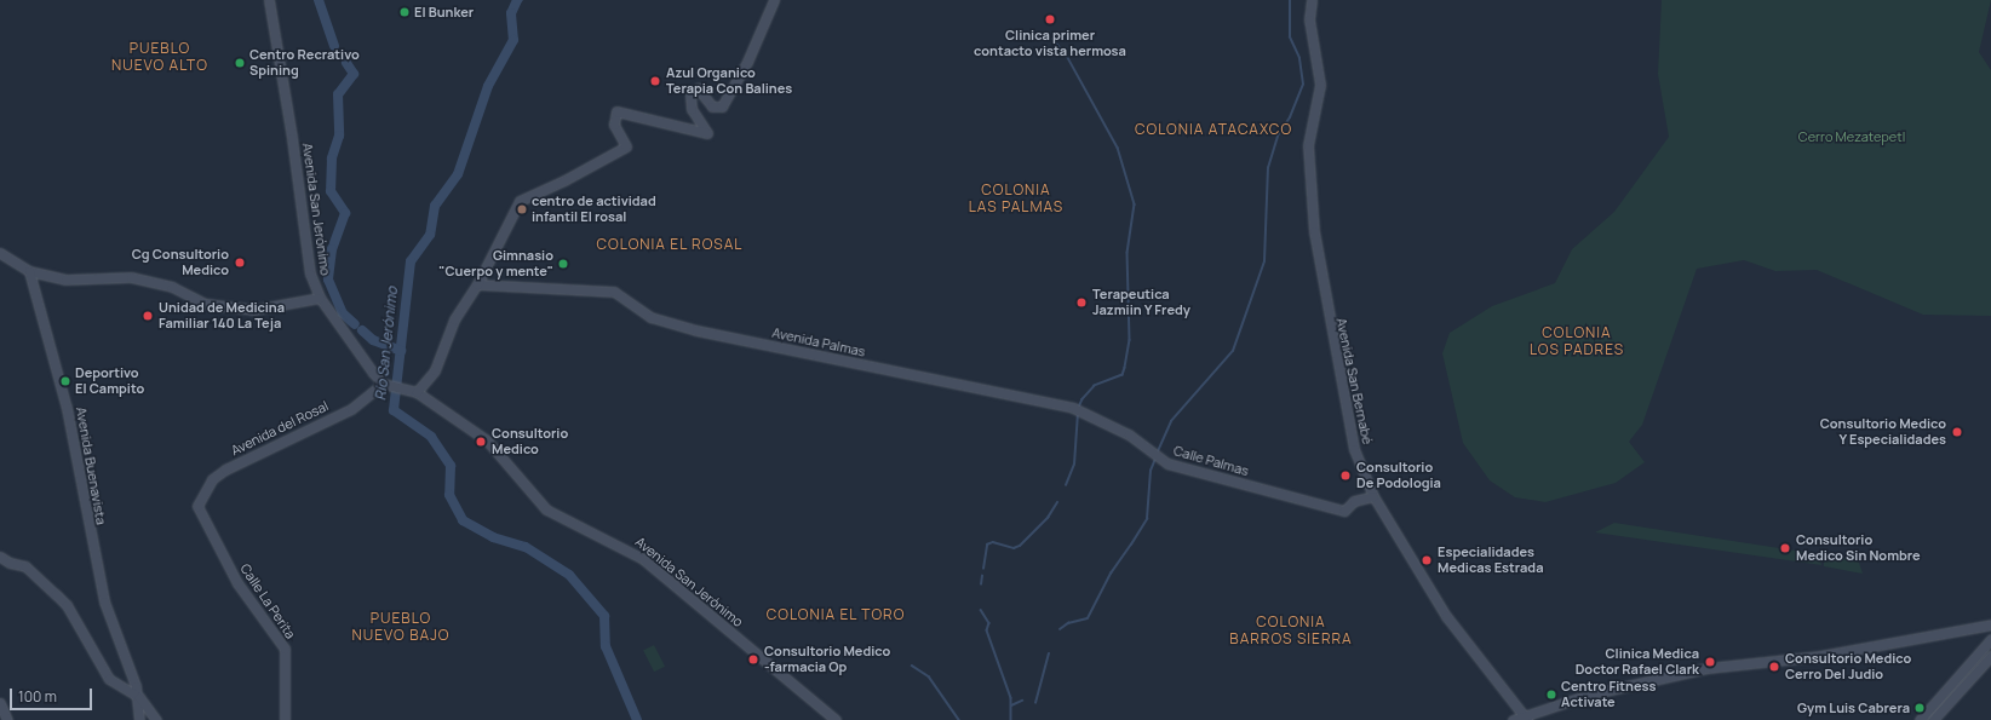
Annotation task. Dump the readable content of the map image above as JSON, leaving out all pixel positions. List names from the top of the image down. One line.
{"streets":{"street":["Avenida San Jerónimo","Avenida Palmas","Avenida San Bernabé","Avenida del Rosal","Calle Palmas","Avenida Buenavista","Calle La Perita"]},"crossings":[["Avenida San Jerónimo","Avenida del Rosal"],["Avenida Palmas","Calle Palmas"],["Avenida San Bernabé","Calle Palmas"],["Avenida del Rosal","Calle La Perita"]],"districts":["PUEBLO NUEVO ALTO","COLONIA ATACAXCO","COLONIA LAS PALMAS","COLONIA EL ROSAL","COLONIA LOS PADRES","COLONIA EL TORO","PUEBLO NUEVO BAJO","COLONIA BARROS SIERRA"],"water":["Río San Jerónimo"],"parks":["Cerro Mezatepetl"],"places":["El Bunker","Clinica primer contacto vista hermosa","Centro Recrativo Spining","Azul Organico Terapia Con Balines","centro de actividad infantil El rosal","Cg Consultorio Medico","Gimnasio \"Cuerpo y mente\"","Terapeutica Jazmiin Y Fredy","Unidad de Medicina Familiar 140 La Teja","Deportivo El Campito","Consultorio Medico Y Especialidades","Consultorio Medico","Consultorio De Podologia","Consultorio Medico Sin Nombre","Especialidades Medicas Estrada","Consultorio Medico -farmacia Op","Clinica Medica Doctor Rafael Clark","Consultorio Medico Cerro Del Judio","Centro Fitness Activate","Gym Luis Cabrera"],"scale_bar":"100 m"}
